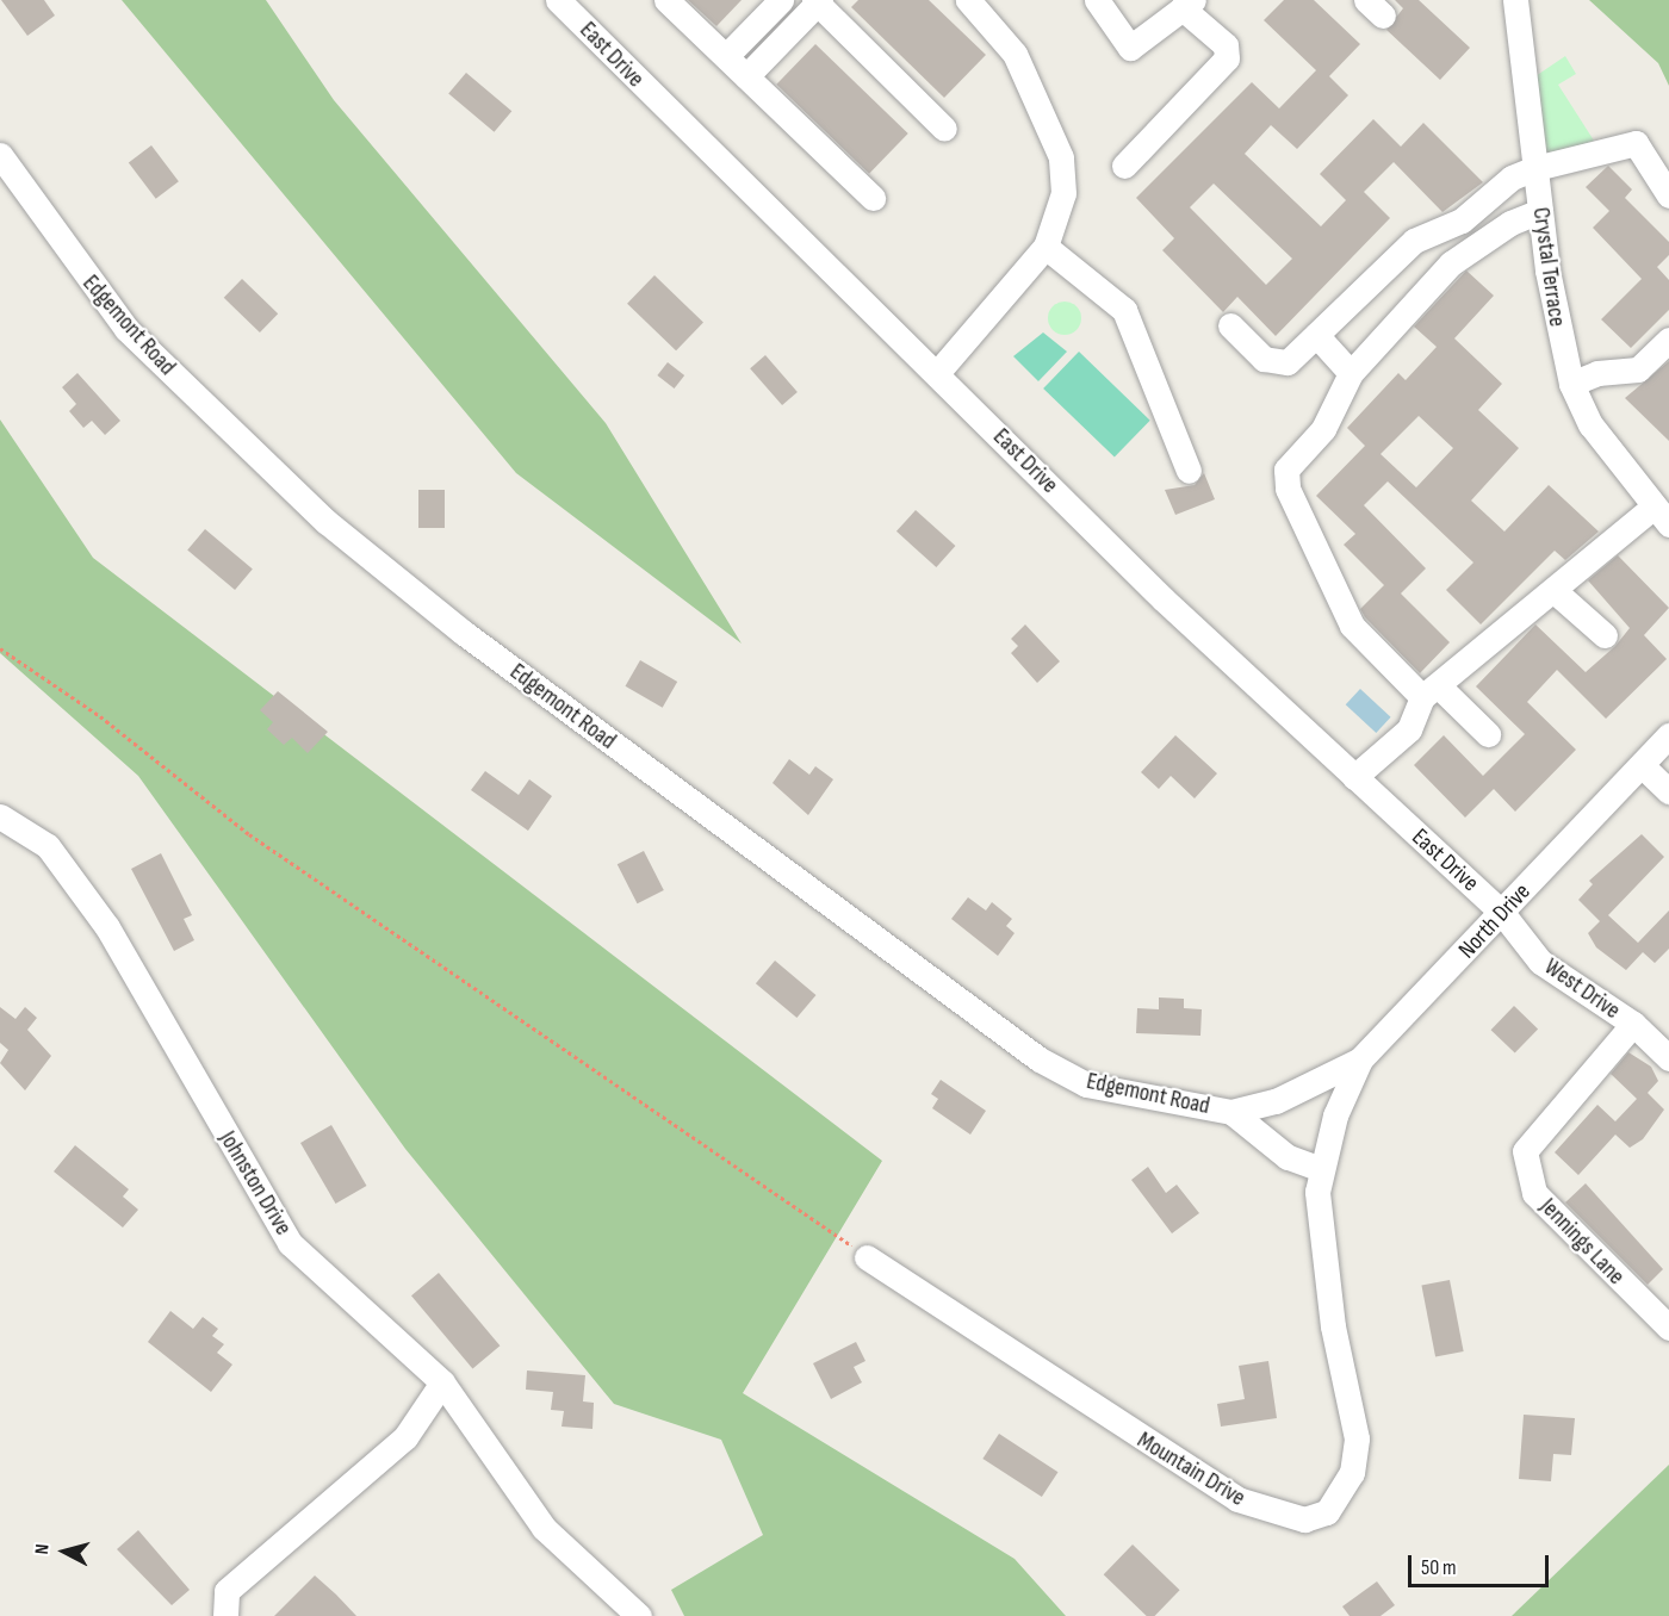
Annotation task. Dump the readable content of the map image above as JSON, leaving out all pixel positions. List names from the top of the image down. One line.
{"streets":{"street":["East Drive","Crystal Terrace","Edgemont Road","North Drive","West Drive","Johnston Drive","Jennings Lane","Mountain Drive"]},"crossings":[["East Drive","North Drive"],["East Drive","West Drive"],["Edgemont Road","North Drive"],["Edgemont Road","Mountain Drive"],["North Drive","West Drive"],["North Drive","Mountain Drive"],["West Drive","Jennings Lane"]],"scale_bar":"50 m","north":"left"}
